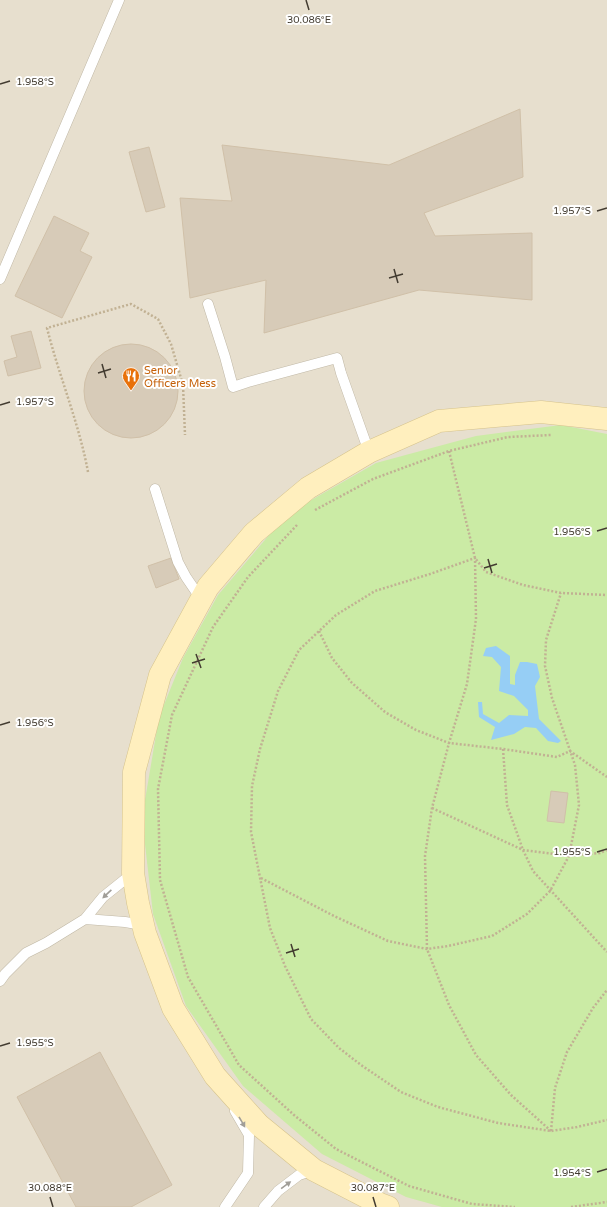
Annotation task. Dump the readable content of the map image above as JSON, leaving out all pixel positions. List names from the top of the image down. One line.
{"places":{"restaurant":["Senior Officers Mess"]},"coordinates":["30.086°E","1.958°S","1.957°S","1.956°S","1.955°S","1.954°S","30.088°E","30.087°E"]}
